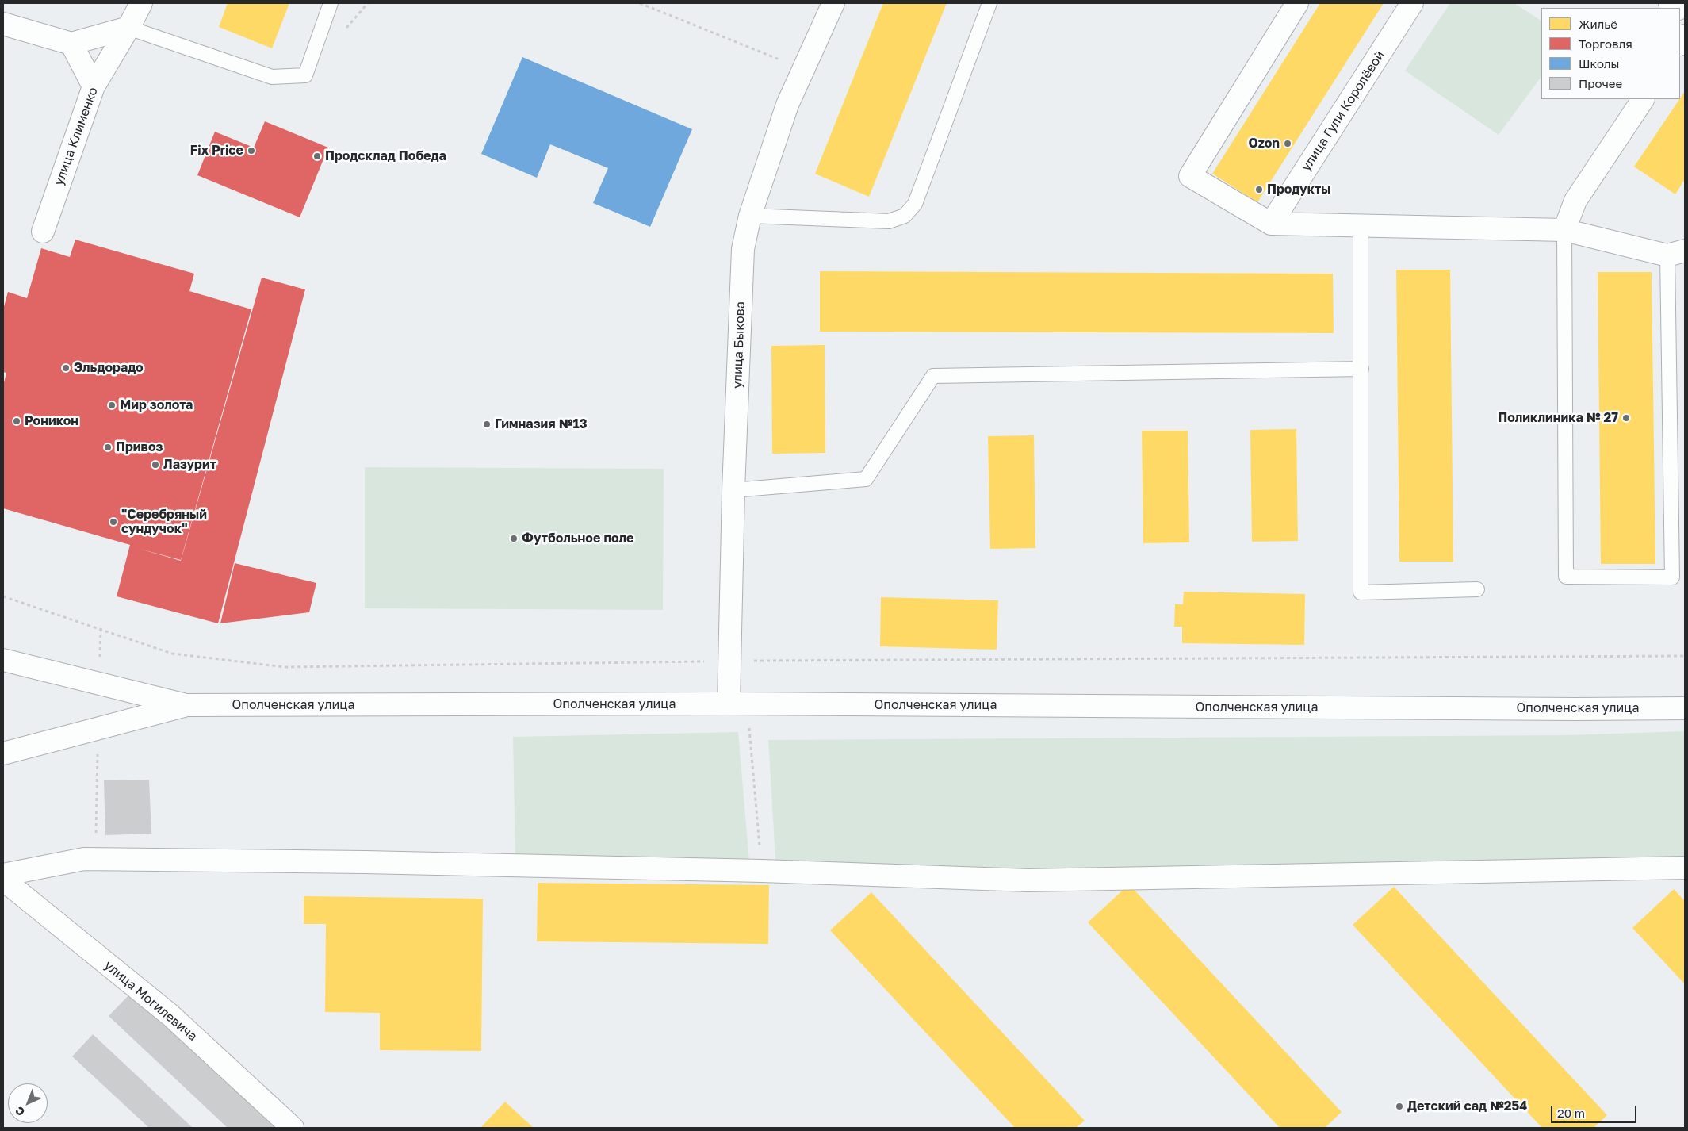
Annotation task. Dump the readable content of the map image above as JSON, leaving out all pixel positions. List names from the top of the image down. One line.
{"streets":{"main road":["улица Гули Королёвой","улица Клименко","улица Быкова","Ополченская улица","улица Могилевича"]},"crossings":[["улица Быкова","Ополченская улица"]],"places":["Ozon","Fix Price","Продсклад Победа","Продукты","Эльдорадо","Мир золота","Поликлиника № 27","Роникон","Гимназия №13","Привоз","Лазурит","\"Серебряный сундучок\"","Футбольное поле","Детский сад №254"],"legend":["Жильё","Торговля","Школы","Прочее"],"scale_bar":"20 m","north":"bottom left"}
